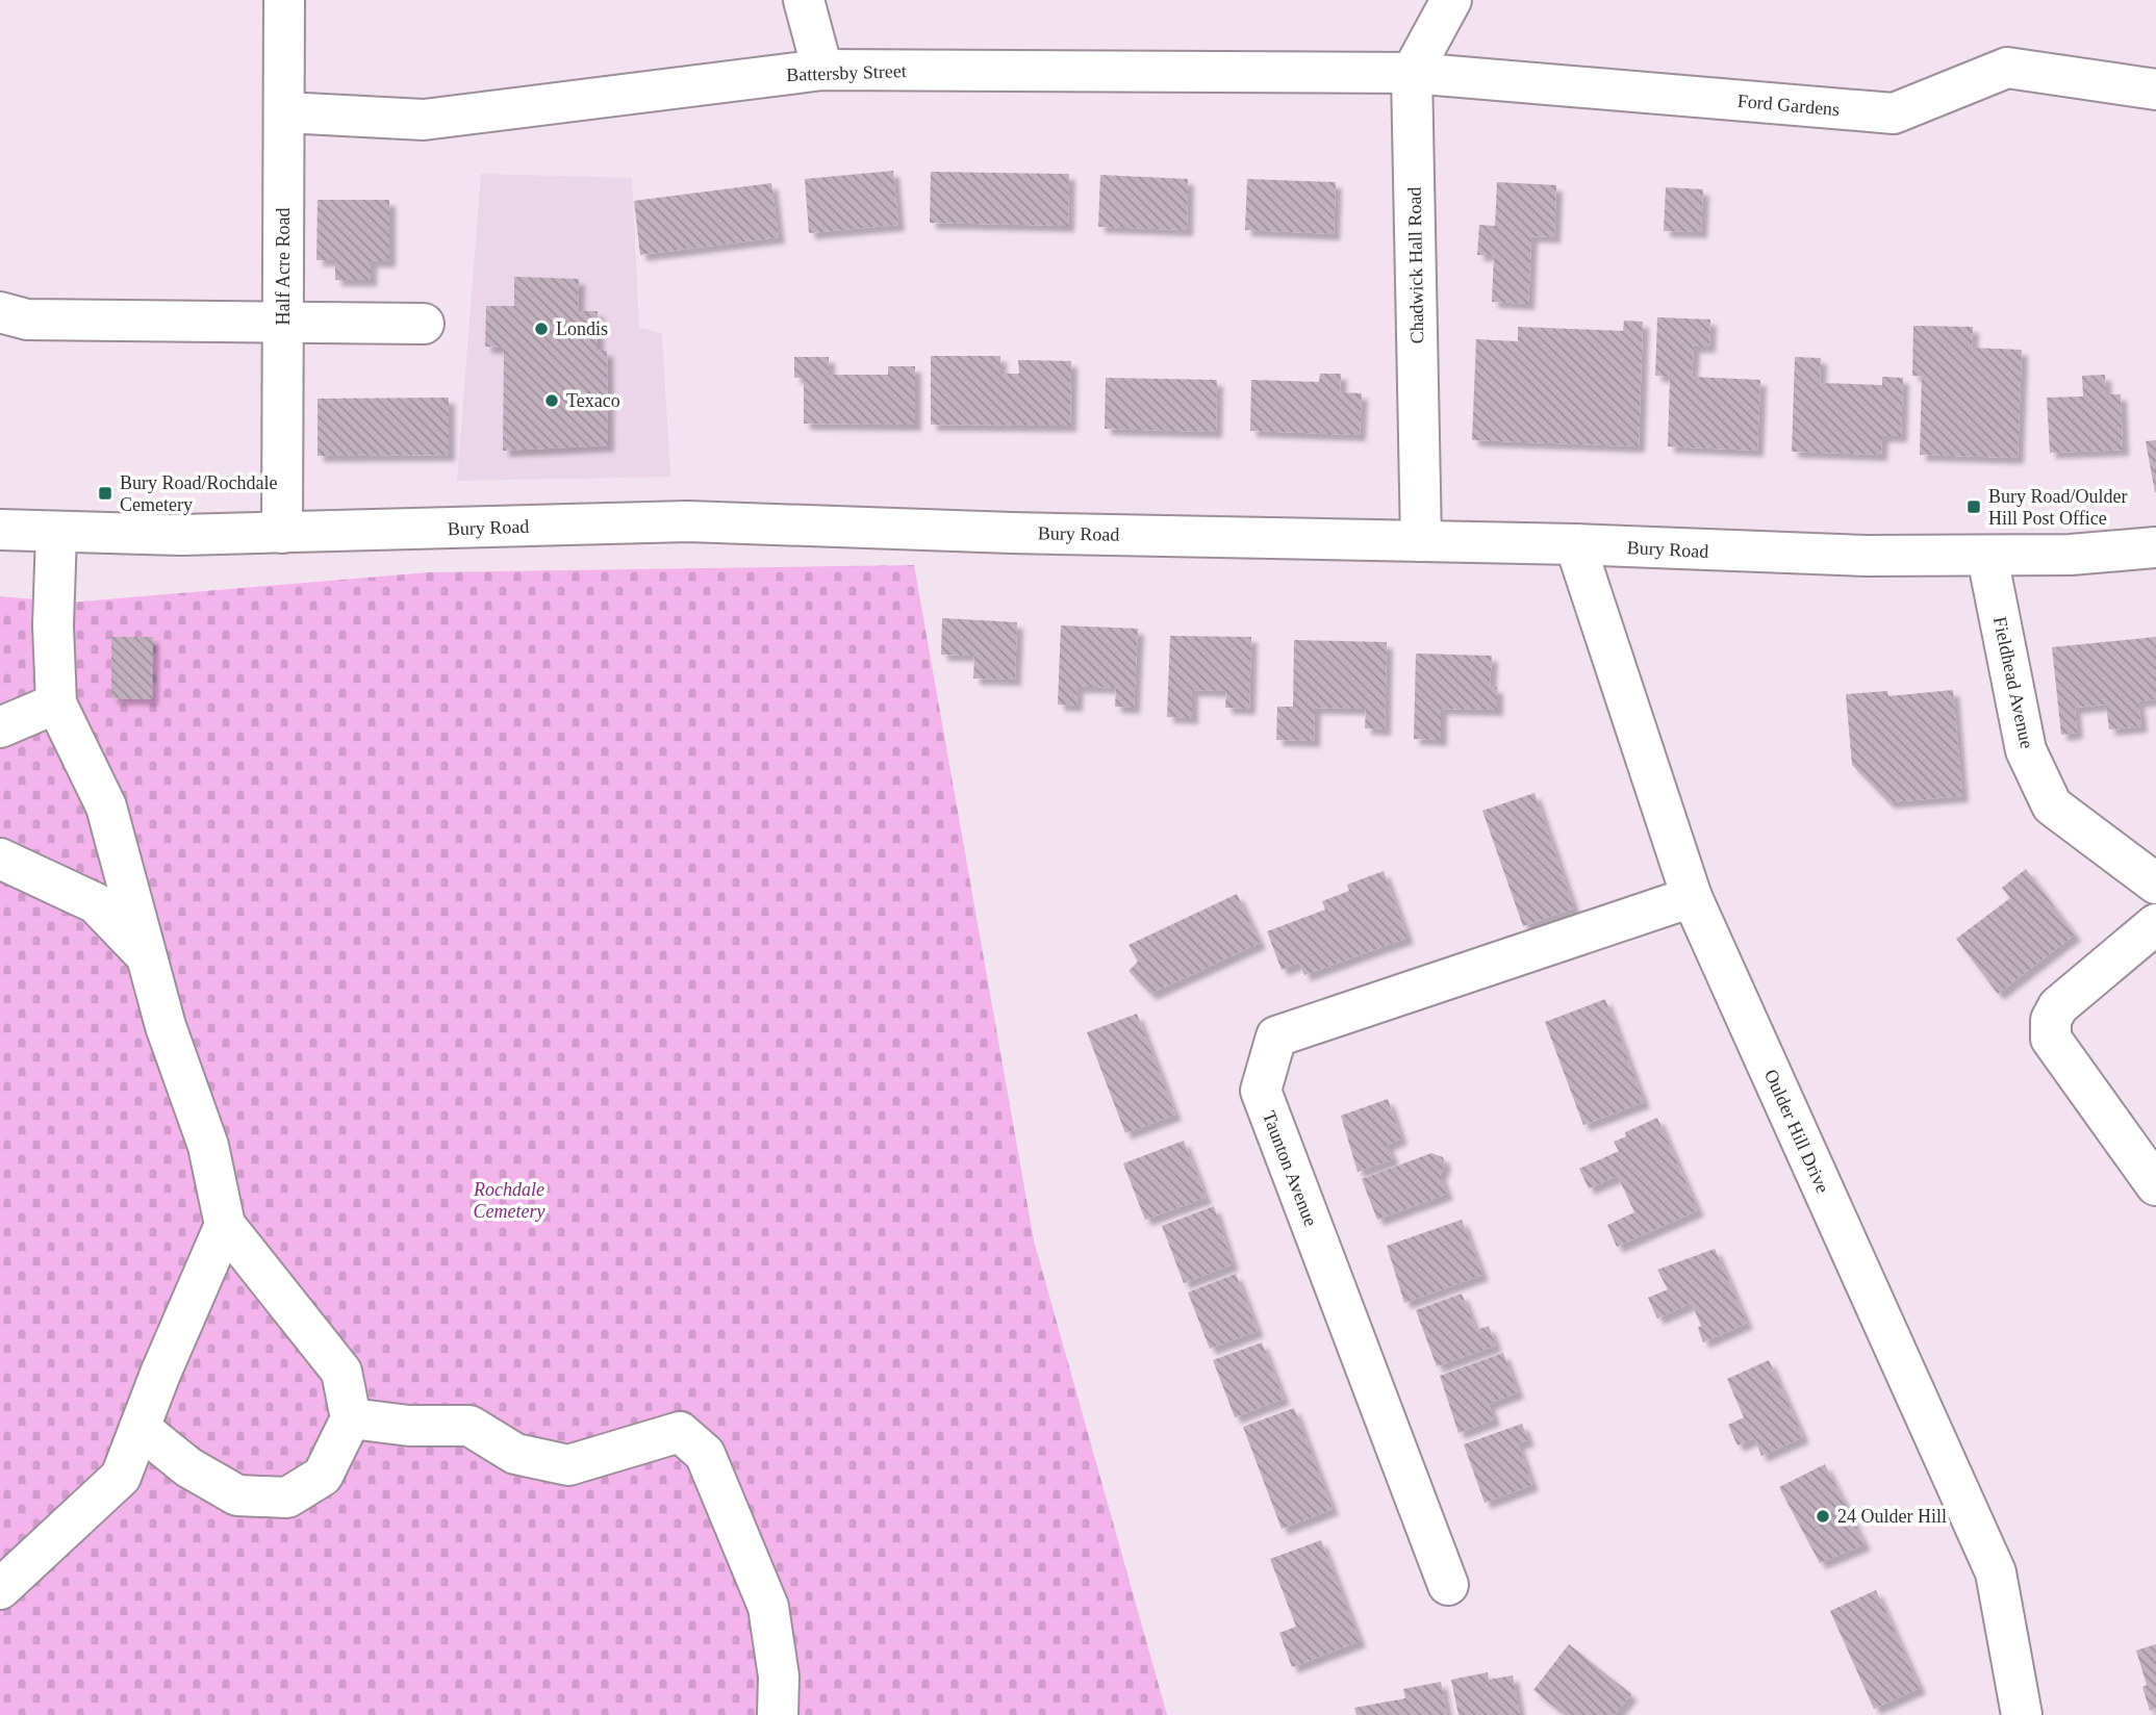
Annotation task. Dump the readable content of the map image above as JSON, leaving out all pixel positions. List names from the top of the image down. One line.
{"streets":{"street":["Battersby Street","Ford Gardens","Chadwick Hall Road","Half Acre Road","Bury Road","Fieldhead Avenue","Oulder Hill Drive","Taunton Avenue"]},"crossings":[["Battersby Street","Ford Gardens"],["Battersby Street","Chadwick Hall Road"],["Battersby Street","Half Acre Road"],["Ford Gardens","Chadwick Hall Road"],["Chadwick Hall Road","Bury Road"],["Half Acre Road","Bury Road"],["Bury Road","Fieldhead Avenue"],["Bury Road","Oulder Hill Drive"],["Oulder Hill Drive","Taunton Avenue"]],"parks":["Rochdale Cemetery"],"places":{"other":["Londis","Texaco","24 Oulder Hill"],"transit":["Bury Road/Rochdale Cemetery","Bury Road/Oulder Hill Post Office"]}}
